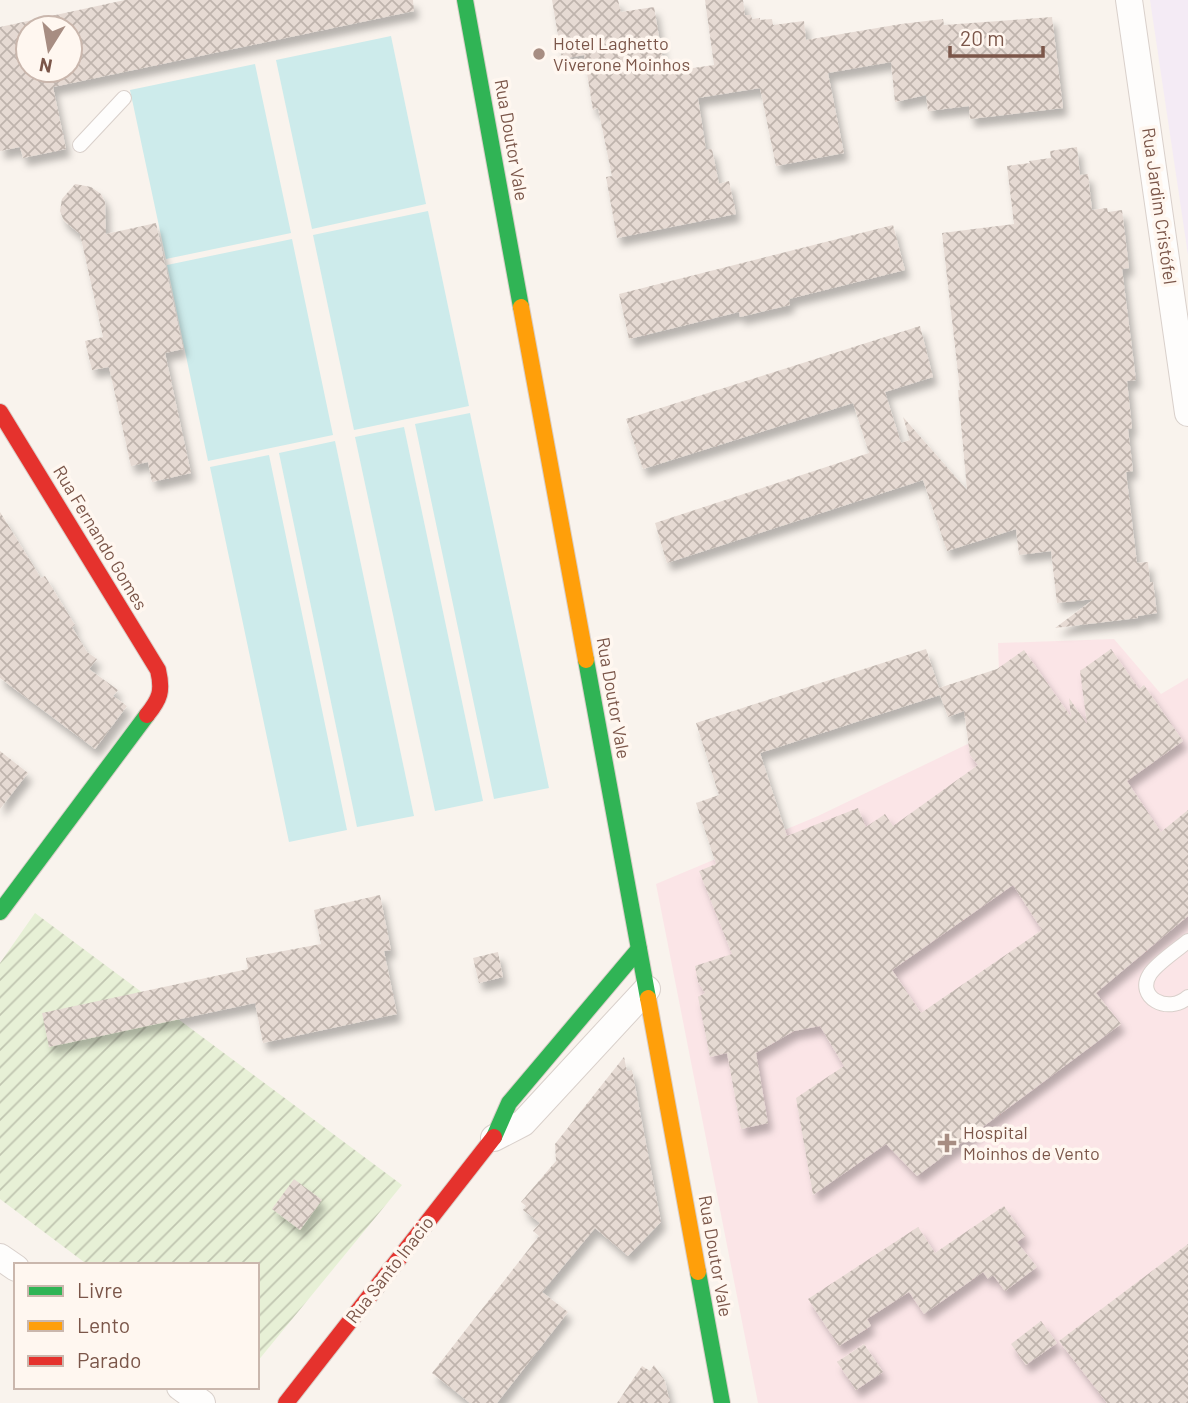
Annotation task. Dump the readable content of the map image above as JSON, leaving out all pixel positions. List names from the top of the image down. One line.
{"streets":{"street":["Rua Doutor Vale","Rua Jardim Cristófel","Rua Fernando Gomes","Rua Santo Inacio"]},"crossings":[["Rua Doutor Vale","Rua Santo Inacio"]],"places":{"other":["Hotel Laghetto Viverone Moinhos"],"health":["Hospital Moinhos de Vento"]},"legend":["Livre","Lento","Parado"],"scale_bar":"20 m","north":"bottom"}
